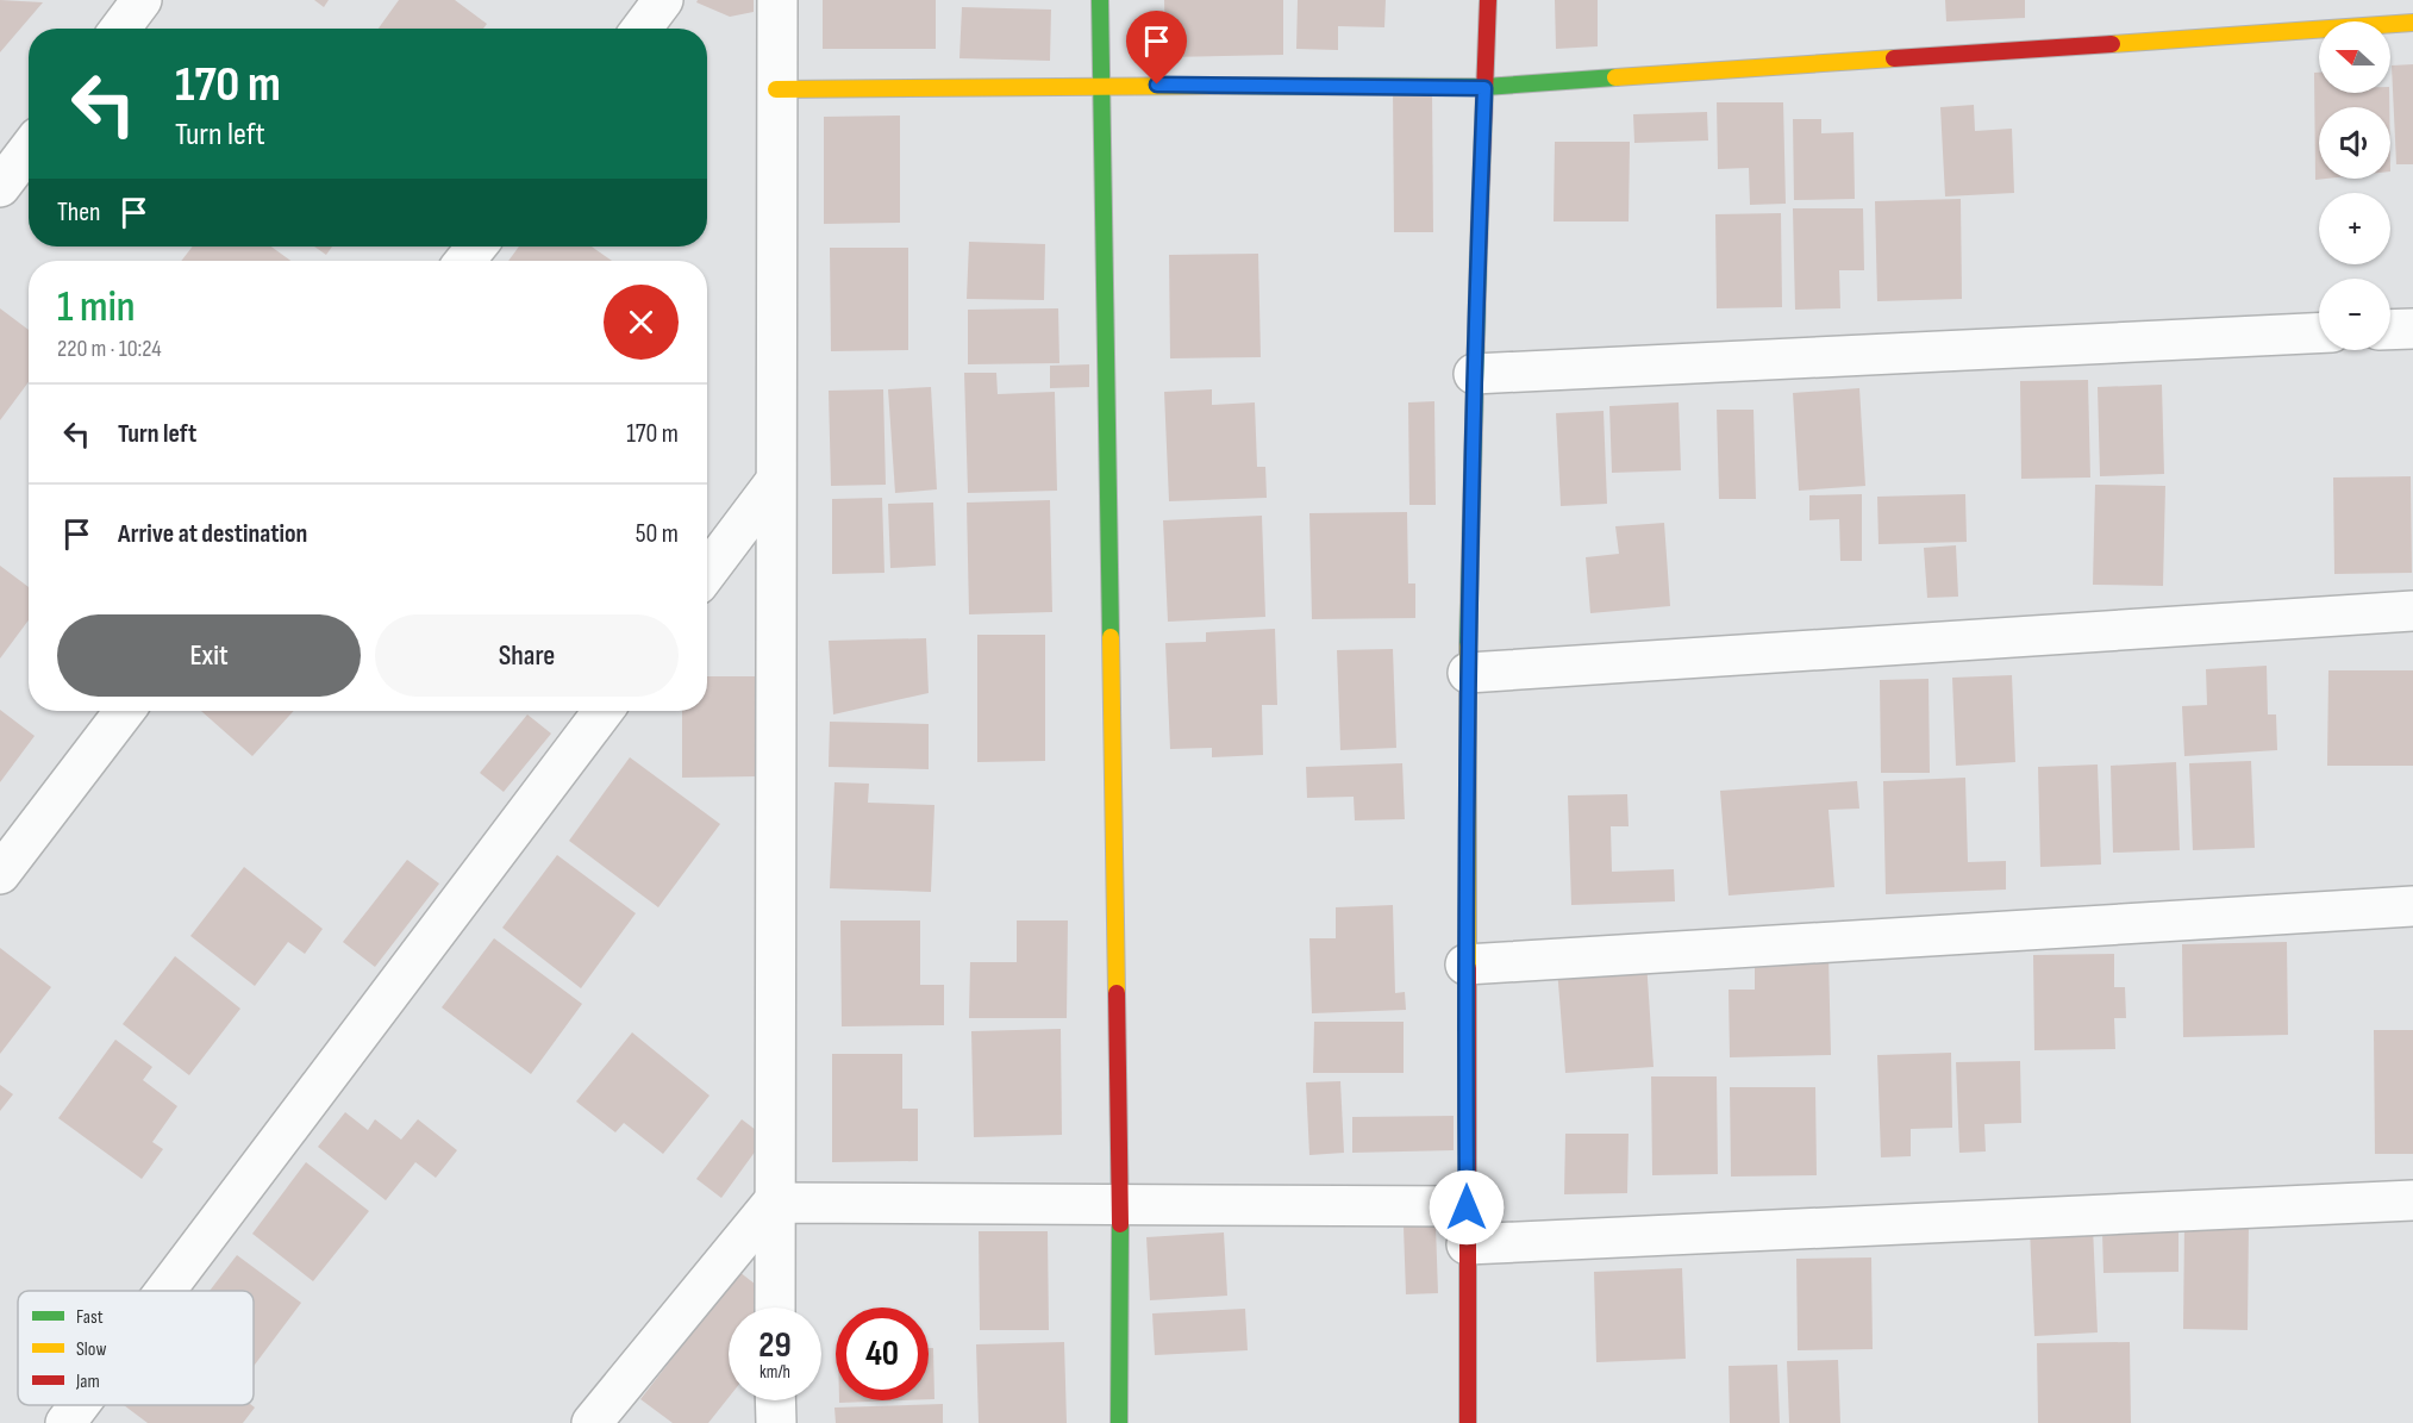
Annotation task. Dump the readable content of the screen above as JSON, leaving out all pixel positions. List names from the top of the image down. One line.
{"legend":["Fast","Slow","Jam"],"north":"left","page":{"map_buttons":["+","−"],"turn":["170 m","Turn left"],"then":"Then","heading":["1 min","220 m · 10:24"],"list":[{"name":"Turn left","value":"170 m"},{"name":"Arrive at destination","value":"50 m"}],"buttons":["Exit","Share"],"speed":"29 km/h","limit":"40"}}
